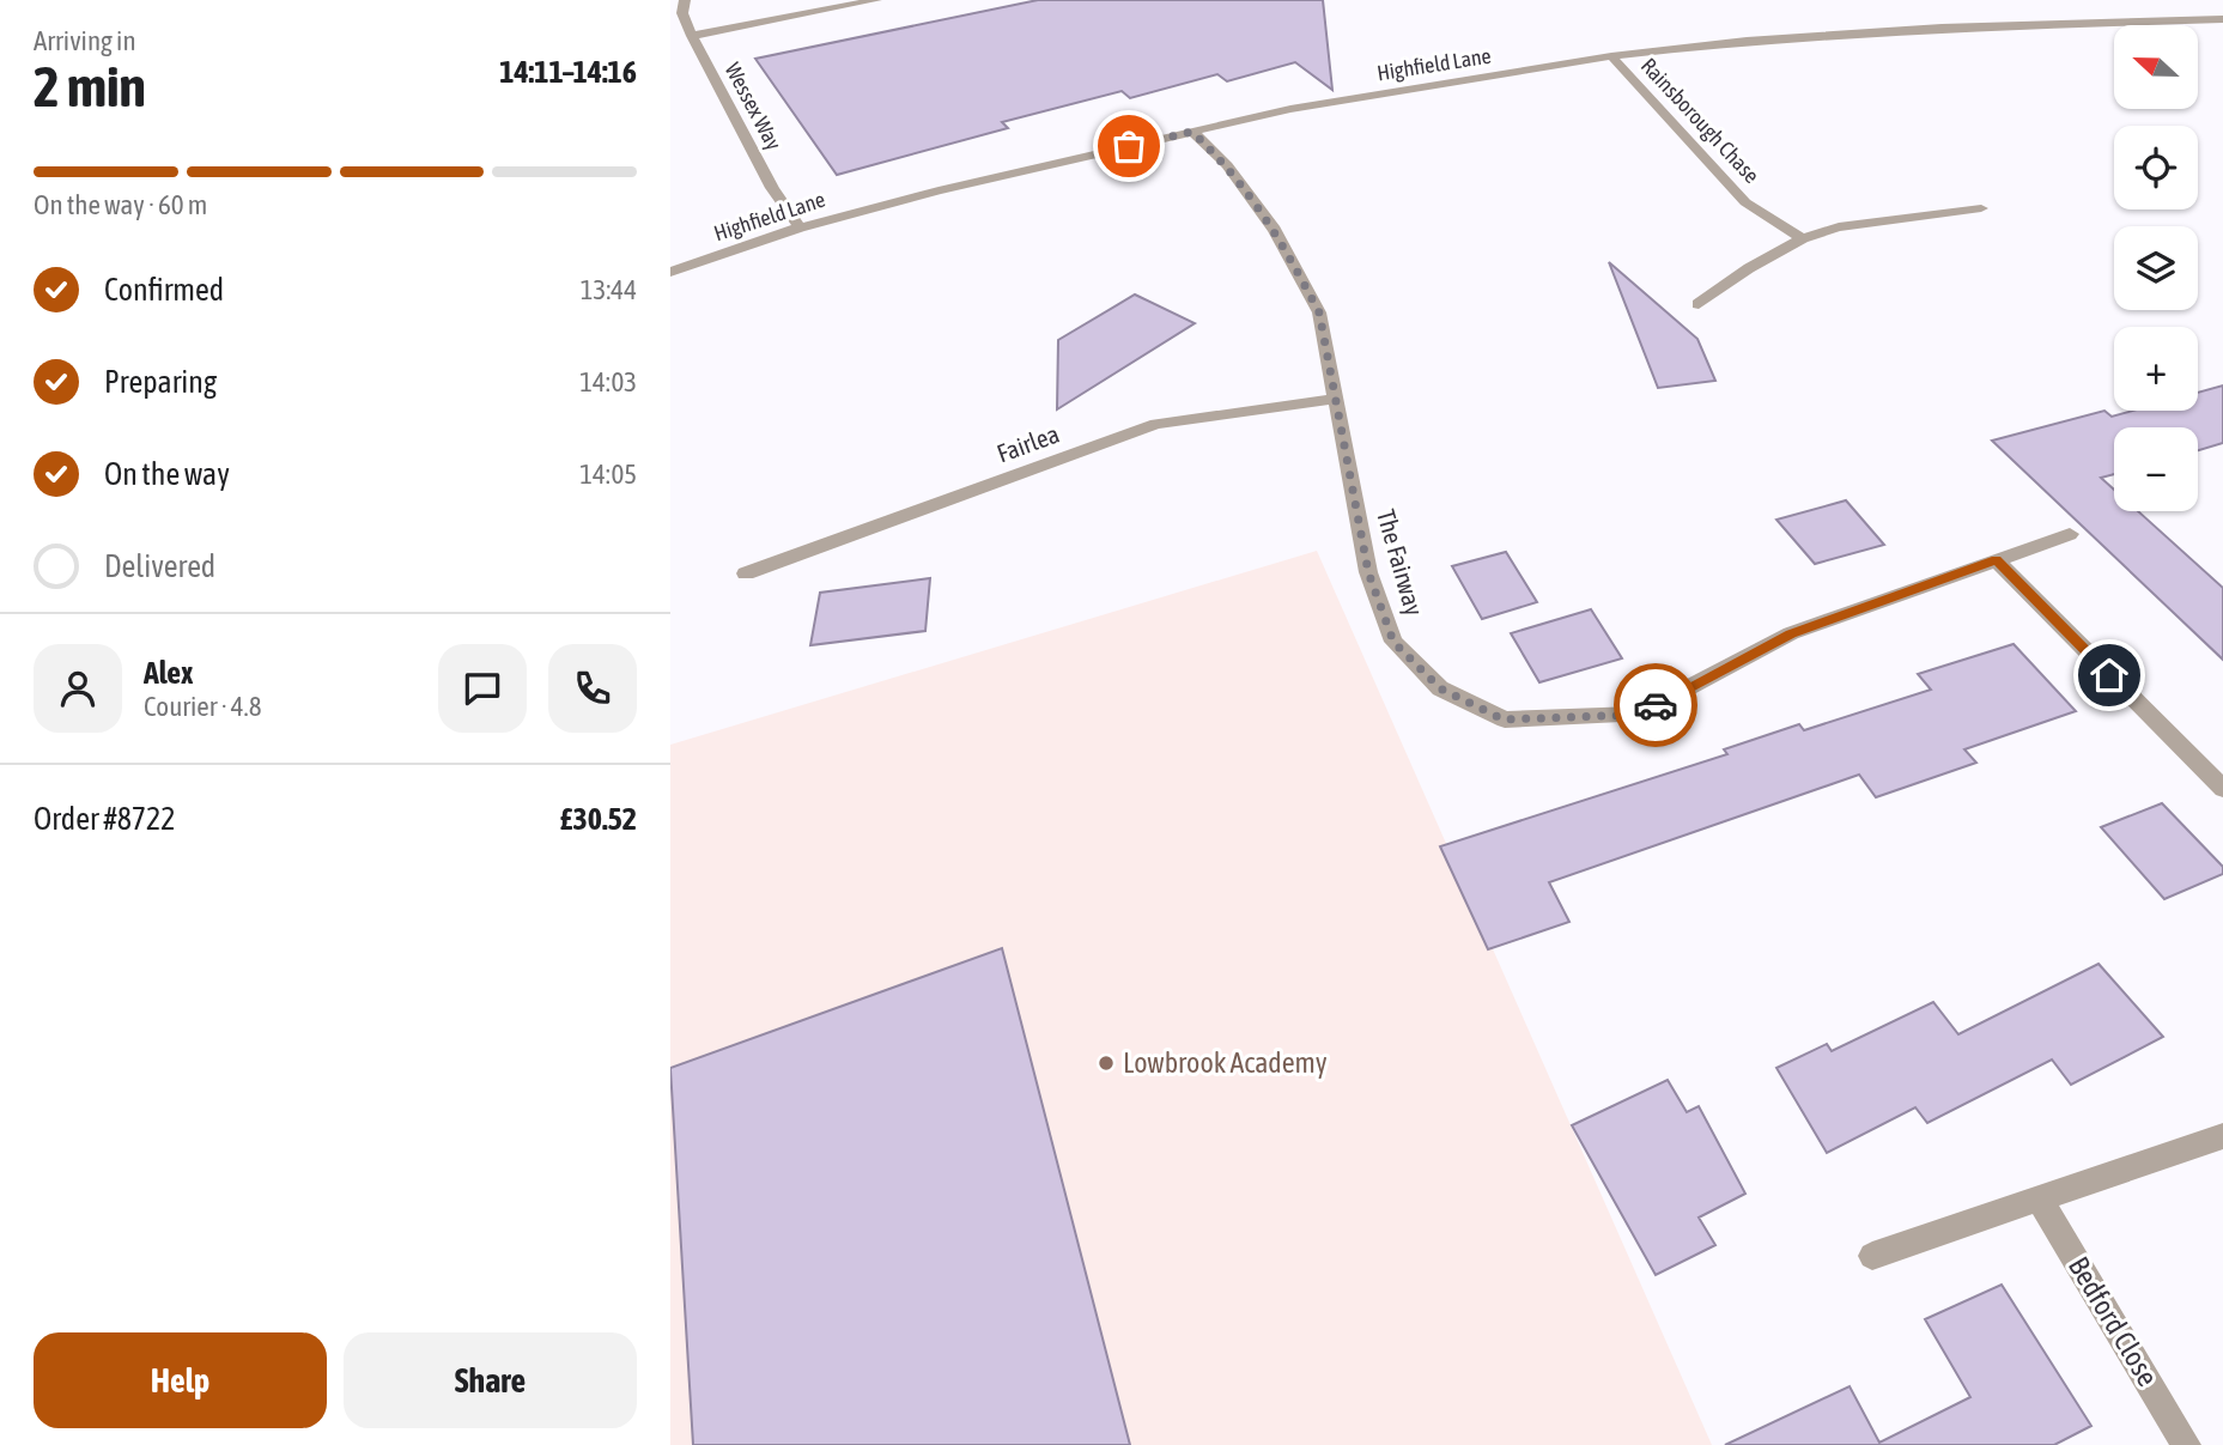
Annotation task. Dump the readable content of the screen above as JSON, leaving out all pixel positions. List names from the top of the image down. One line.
{"streets":{"street":["Highfield Lane","Wessex Way","Rainsborough Chase","Fairlea","The Fairway","Bedford Close"]},"crossings":[["Highfield Lane","Wessex Way"],["Highfield Lane","Rainsborough Chase"],["Highfield Lane","The Fairway"],["Fairlea","The Fairway"]],"places":["Lowbrook Academy"],"north":"left","page":{"heading":["2 min","Arriving in","14:11–14:16"],"panel":["Alex","Courier · 4.8","Order #8722","£30.52"],"map_buttons":["+","−"],"bar":"On the way · 60 m","list":[["Confirmed","13:44"],["Preparing","14:03"],["On the way","14:05"],"Delivered"],"buttons":["Help","Share"]}}
